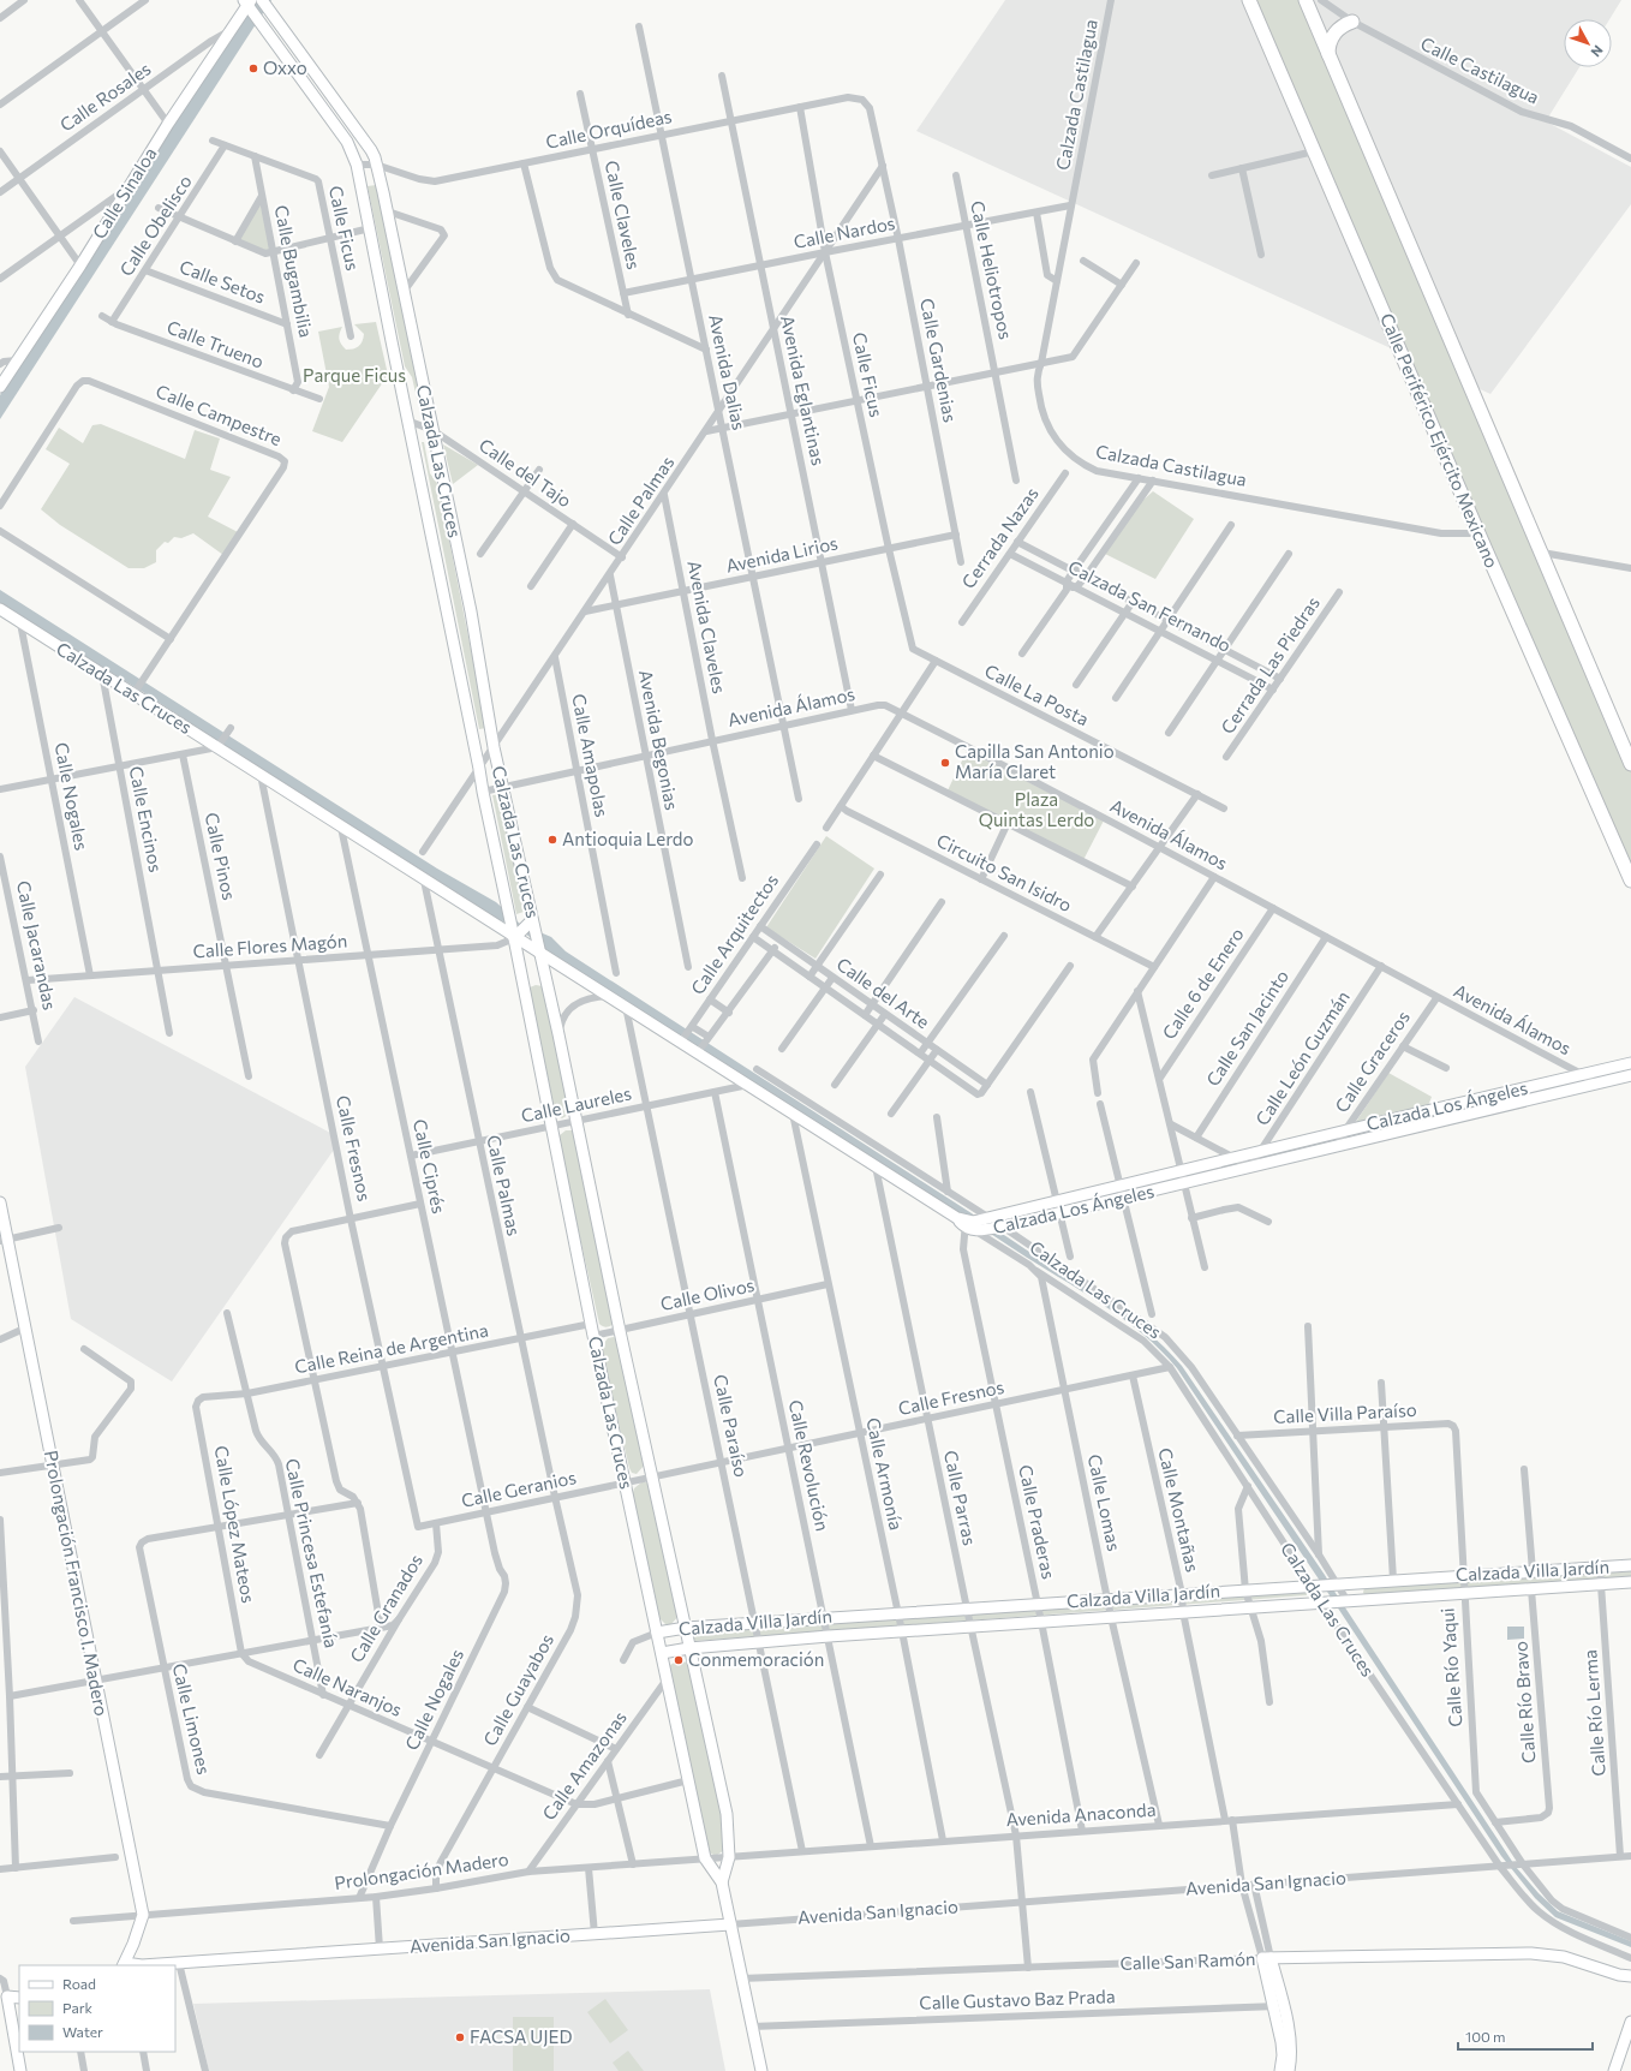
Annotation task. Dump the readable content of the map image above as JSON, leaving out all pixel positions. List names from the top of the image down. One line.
{"streets":{"highway":["Calle Periférico Ejército Mexicano"],"street":["Calle Castilagua","Calzada Castilagua","Calle Rosales","Calle Orquídeas","Calle Sinaloa","Calle Claveles","Calle Obelisco","Calle Ficus","Calle Nardos","Calle Heliotropos","Calle Bugambilia","Calle Setos","Calle Trueno","Calle Gardenias","Avenida Dalias","Avenida Eglantinas","Calle Campestre","Calzada Las Cruces","Calle del Tajo","Calle Palmas","Cerrada Nazas","Avenida Lirios","Calzada San Fernando","Avenida Claveles","Cerrada Las Piedras","Calle La Posta","Avenida Álamos","Avenida Begonias","Calle Amapolas","Calle Nogales","Calle Encinos","Calle Pinos","Circuito San Isidro","Calle Arquitectos","Calle Jacarandas","Calle Flores Magón","Calle 6 de Enero","Calle del Arte","Calle San Jacinto","Calle León Guzmán","Calle Graceros","Calle Laureles","Calzada Los Ángeles","Calle Fresnos","Calle Ciprés","Calle Olivos","Calle Reina de Argentina","Calle Villa Paraíso","Calle Paraíso","Calle Revolución","Calle Armonía","Calle Geranios","Calle Parras","Calle Lomas","Calle Montañas","Calle Praderas","Calle López Mateos","Calle Princesa Estefanía","Calzada Villa Jardín","Prolongación Francisco I. Madero","Calle Granados","Calle Río Yaqui","Calle Naranjos","Calle Guayabos","Calle Río Bravo","Calle Río Lerma","Calle Limones","Calle Amazonas","Avenida Anaconda","Prolongación Madero","Avenida San Ignacio","Calle San Ramón","Calle Gustavo Baz Prada"]},"crossings":[["Calzada Castilagua","Calle Nardos"],["Calzada Castilagua","Calle Periférico Ejército Mexicano"],["Calle Rosales","Calle Sinaloa"],["Calle Orquídeas","Calle Claveles"],["Calle Orquídeas","Calle Ficus"],["Calle Orquídeas","Calle Gardenias"],["Calle Orquídeas","Avenida Dalias"],["Calle Orquídeas","Avenida Eglantinas"],["Calle Orquídeas","Calzada Las Cruces"],["Calle Sinaloa","Calzada Las Cruces"],["Calle Claveles","Calle Nardos"],["Calle Obelisco","Calle Ficus"],["Calle Obelisco","Calle Setos"],["Calle Obelisco","Calle Trueno"],["Calle Ficus","Calle Nardos"],["Calle Ficus","Calle Bugambilia"],["Calle Ficus","Calle Palmas"],["Calle Ficus","Avenida Lirios"],["Calle Ficus","Calle La Posta"],["Calle Nardos","Calle Heliotropos"],["Calle Nardos","Calle Gardenias"],["Calle Nardos","Avenida Dalias"],["Calle Nardos","Avenida Eglantinas"],["Calle Nardos","Calle Palmas"],["Calle Bugambilia","Calle Setos"],["Calle Bugambilia","Calle Trueno"],["Calle Gardenias","Calle Palmas"],["Calle Gardenias","Avenida Lirios"],["Avenida Dalias","Calle Palmas"],["Avenida Dalias","Avenida Lirios"],["Avenida Dalias","Avenida Álamos"],["Avenida Eglantinas","Calle Palmas"],["Avenida Eglantinas","Avenida Lirios"],["Avenida Eglantinas","Avenida Álamos"],["Calle Campestre","Calzada Las Cruces"],["Calzada Las Cruces","Calle del Tajo"],["Calzada Las Cruces","Calle Palmas"],["Calzada Las Cruces","Avenida Álamos"],["Calzada Las Cruces","Calle Nogales"],["Calzada Las Cruces","Calle Encinos"],["Calzada Las Cruces","Calle Arquitectos"],["Calzada Las Cruces","Calle Flores Magón"],["Calzada Las Cruces","Calle Laureles"],["Calzada Las Cruces","Calzada Los Ángeles"],["Calzada Las Cruces","Calle Fresnos"],["Calzada Las Cruces","Calle Ciprés"],["Calzada Las Cruces","Calle Olivos"],["Calzada Las Cruces","Calle Reina de Argentina"],["Calzada Las Cruces","Calle Villa Paraíso"],["Calzada Las Cruces","Calle Paraíso"],["Calzada Las Cruces","Calle Armonía"],["Calzada Las Cruces","Calle Geranios"],["Calzada Las Cruces","Calle Parras"],["Calzada Las Cruces","Calle Lomas"],["Calzada Las Cruces","Calle Praderas"],["Calzada Las Cruces","Calzada Villa Jardín"],["Calzada Las Cruces","Calle Amazonas"],["Calzada Las Cruces","Avenida Anaconda"],["Calzada Las Cruces","Prolongación Madero"],["Calzada Las Cruces","Avenida San Ignacio"],["Calzada Las Cruces","Calle San Ramón"],["Calzada Las Cruces","Calle Gustavo Baz Prada"],["Calle del Tajo","Calle Palmas"],["Calle Palmas","Avenida Lirios"],["Calle Palmas","Avenida Claveles"],["Calle Palmas","Avenida Begonias"],["Calle Palmas","Calle Amapolas"],["Calle Palmas","Calle Flores Magón"],["Calle Palmas","Calle Laureles"],["Calle Palmas","Calle Reina de Argentina"],["Calle Palmas","Calle Geranios"],["Calle Palmas","Calle Guayabos"],["Cerrada Nazas","Calzada San Fernando"],["Avenida Lirios","Avenida Claveles"],["Avenida Lirios","Avenida Begonias"],["Calzada San Fernando","Cerrada Las Piedras"],["Avenida Claveles","Avenida Álamos"],["Avenida Álamos","Avenida Begonias"],["Avenida Álamos","Calle Amapolas"],["Avenida Álamos","Calle 6 de Enero"],["Avenida Álamos","Calle San Jacinto"],["Avenida Álamos","Calle León Guzmán"],["Avenida Álamos","Calle Graceros"],["Avenida Álamos","Calzada Los Ángeles"],["Calle Nogales","Calle Flores Magón"],["Calle Nogales","Calle Ciprés"],["Calle Nogales","Calle Geranios"],["Calle Nogales","Calle Naranjos"],["Calle Nogales","Calle Limones"],["Calle Nogales","Prolongación Madero"],["Calle Encinos","Calle Flores Magón"],["Calle Pinos","Calle Flores Magón"],["Calle Arquitectos","Calle del Arte"],["Calle Jacarandas","Calle Flores Magón"],["Calle Flores Magón","Calle Fresnos"],["Calle Flores Magón","Calle Ciprés"],["Calle León Guzmán","Calzada Los Ángeles"],["Calle Graceros","Calzada Los Ángeles"],["Calle Laureles","Calle Ciprés"],["Calle Laureles","Calle Paraíso"],["Calle Laureles","Calle Revolución"],["Calzada Los Ángeles","Calle Praderas"],["Calle Fresnos","Calle Reina de Argentina"],["Calle Fresnos","Calle Paraíso"],["Calle Fresnos","Calle Revolución"],["Calle Fresnos","Calle Armonía"],["Calle Fresnos","Calle Geranios"],["Calle Fresnos","Calle Parras"],["Calle Fresnos","Calle Lomas"],["Calle Fresnos","Calle Montañas"],["Calle Fresnos","Calle Praderas"],["Calle Ciprés","Calle Reina de Argentina"],["Calle Ciprés","Calle Geranios"],["Calle Olivos","Calle Paraíso"],["Calle Olivos","Calle Revolución"],["Calle Olivos","Calle Armonía"],["Calle Reina de Argentina","Calle López Mateos"],["Calle Reina de Argentina","Calle Princesa Estefanía"],["Calle Villa Paraíso","Calle Río Yaqui"],["Calle Paraíso","Calzada Villa Jardín"],["Calle Paraíso","Avenida Anaconda"],["Calle Revolución","Calzada Villa Jardín"],["Calle Revolución","Avenida Anaconda"],["Calle Armonía","Calzada Villa Jardín"],["Calle Armonía","Avenida Anaconda"],["Calle Geranios","Calle Granados"],["Calle Geranios","Calle Guayabos"],["Calle Parras","Calzada Villa Jardín"],["Calle Parras","Avenida Anaconda"],["Calle Parras","Avenida San Ignacio"],["Calle Parras","Calle San Ramón"],["Calle Lomas","Calzada Villa Jardín"],["Calle Lomas","Avenida Anaconda"],["Calle Montañas","Calzada Villa Jardín"],["Calle Montañas","Avenida Anaconda"],["Calle Montañas","Avenida San Ignacio"],["Calle Montañas","Calle San Ramón"],["Calle Praderas","Calzada Villa Jardín"],["Calle Praderas","Avenida Anaconda"],["Calle López Mateos","Calle Naranjos"],["Calle López Mateos","Calle Limones"],["Calle Princesa Estefanía","Calle Naranjos"],["Calzada Villa Jardín","Calle Río Yaqui"],["Calzada Villa Jardín","Calle Río Bravo"],["Calzada Villa Jardín","Calle Río Lerma"],["Prolongación Francisco I. Madero","Prolongación Madero"],["Calle Granados","Calle Naranjos"],["Calle Río Yaqui","Calle Río Bravo"],["Calle Río Yaqui","Avenida San Ignacio"],["Calle Naranjos","Calle Guayabos"],["Calle Naranjos","Calle Amazonas"],["Calle Guayabos","Prolongación Madero"],["Calle Río Lerma","Avenida San Ignacio"],["Calle Amazonas","Prolongación Madero"],["Avenida Anaconda","Prolongación Madero"]],"parks":["Parque Ficus","Plaza Quintas Lerdo"],"places":["Oxxo","Capilla San Antonio María Claret","Antioquia Lerdo","Conmemoración","FACSA UJED"],"legend":["Road","Park","Water"],"scale_bar":"100 m","north":"bottom right"}
